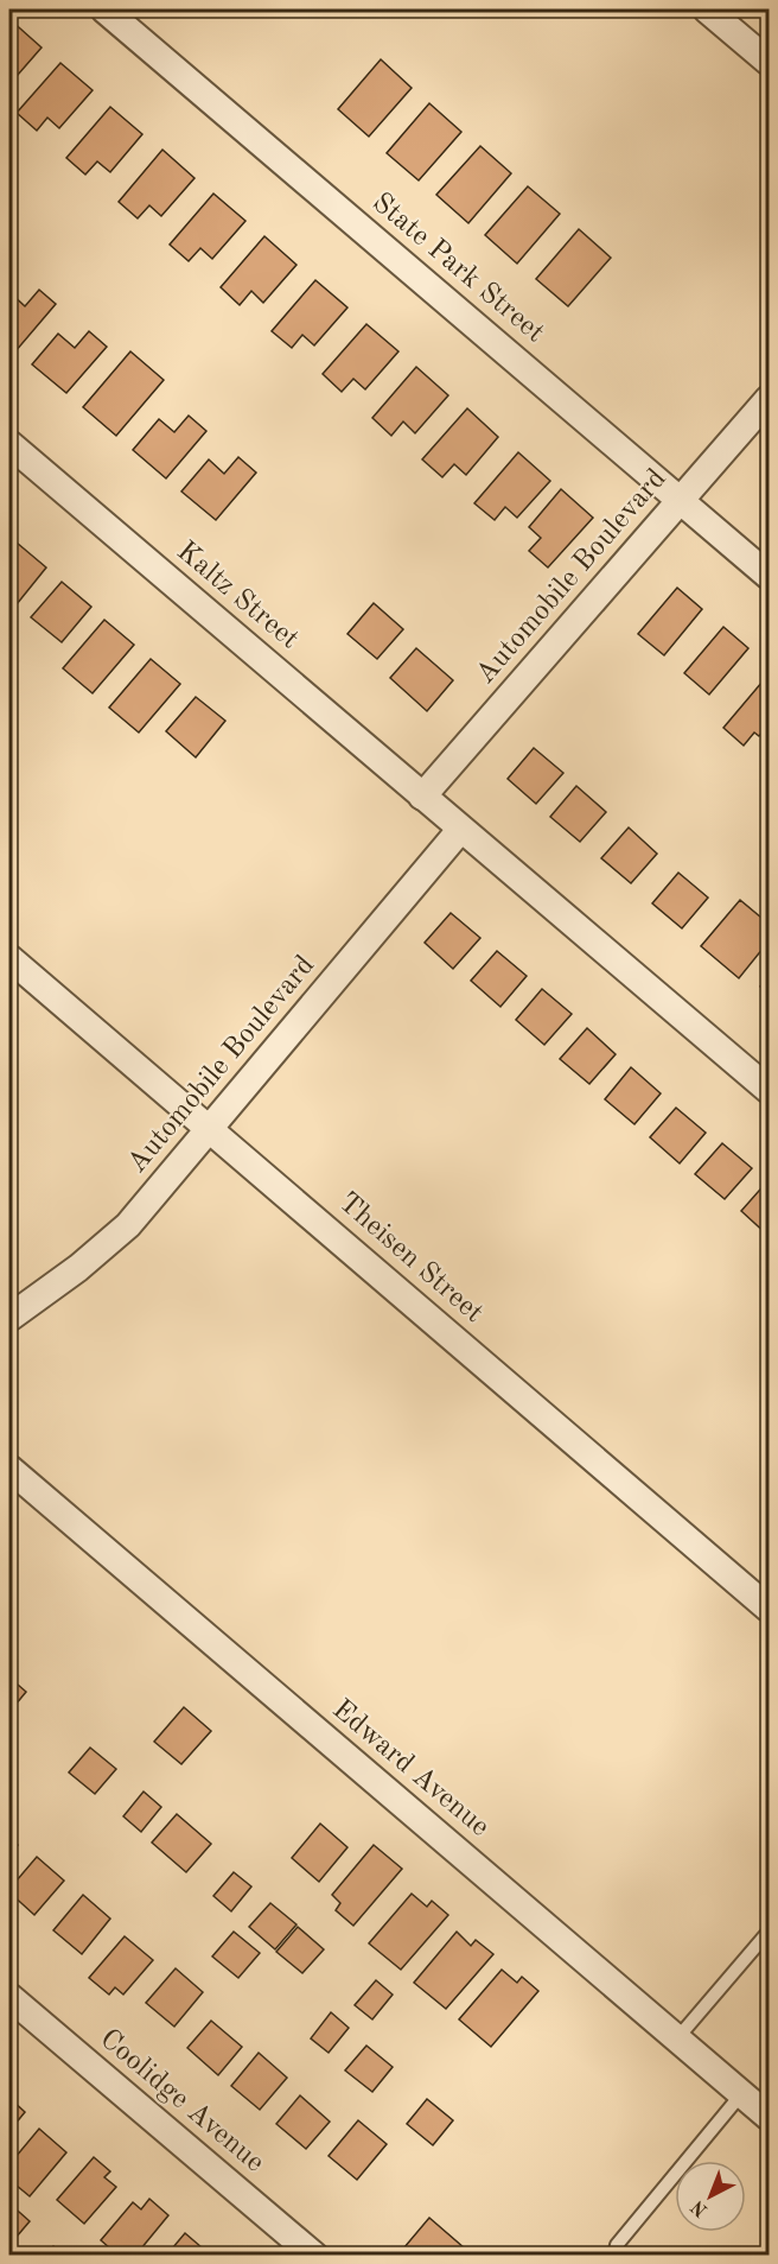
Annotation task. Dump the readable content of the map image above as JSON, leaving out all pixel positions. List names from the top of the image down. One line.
{"streets":{"street":["State Park Street","Automobile Boulevard","Kaltz Street","Theisen Street","Edward Avenue","Coolidge Avenue"]},"crossings":[["State Park Street","Automobile Boulevard"],["Automobile Boulevard","Kaltz Street"],["Automobile Boulevard","Theisen Street"]],"north":"bottom left"}
